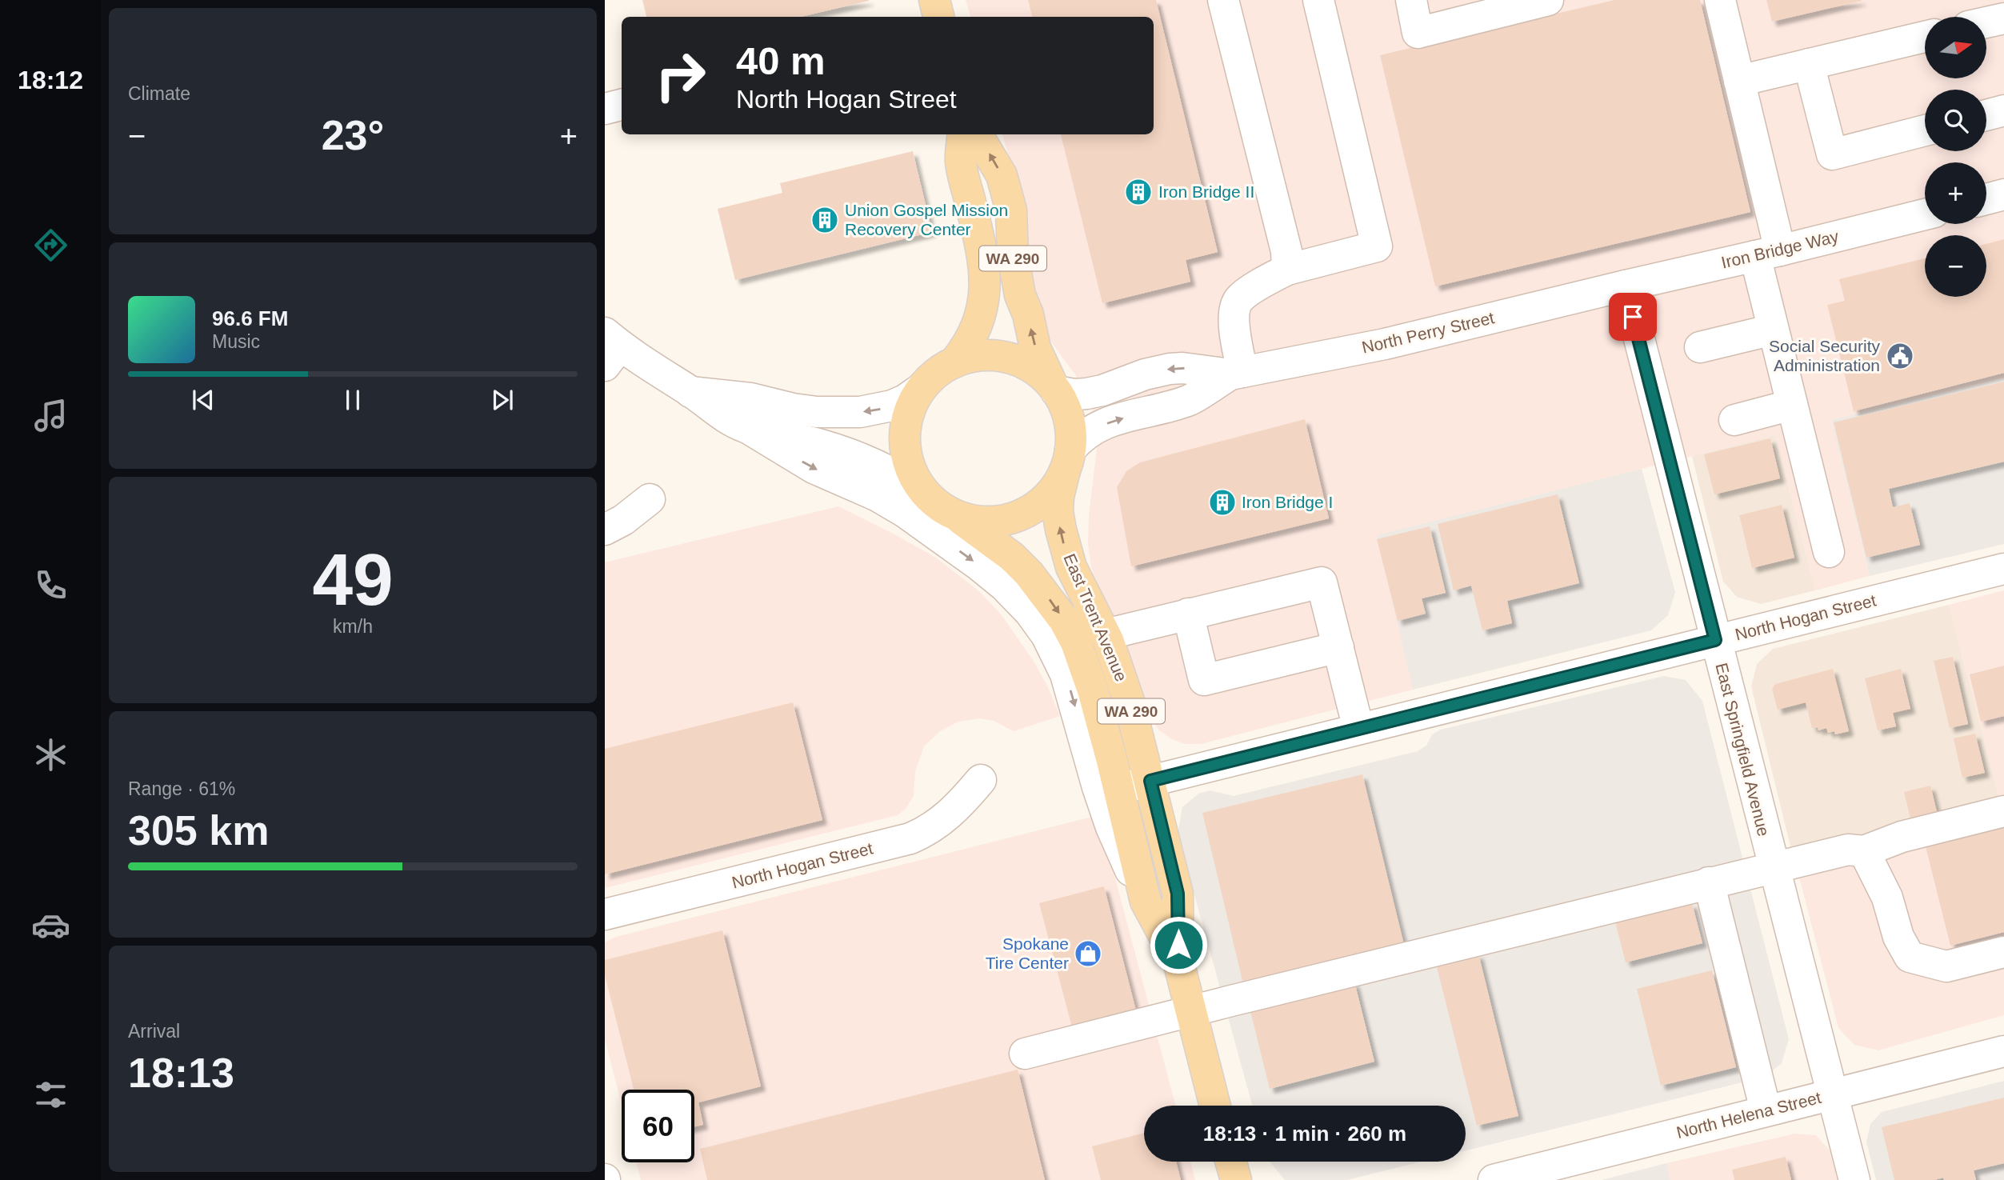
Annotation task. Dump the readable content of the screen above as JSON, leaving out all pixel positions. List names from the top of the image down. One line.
{"streets":{"main road":["WA 290","East Trent Avenue"],"street":["Iron Bridge Way","North Perry Street","North Hogan Street","East Springfield Avenue","North Helena Street"]},"crossings":[["Iron Bridge Way","North Perry Street"],["Iron Bridge Way","East Springfield Avenue"],["WA 290","North Perry Street"],["WA 290","East Trent Avenue"],["North Perry Street","East Trent Avenue"],["North Perry Street","East Springfield Avenue"],["East Trent Avenue","North Hogan Street"],["North Hogan Street","East Springfield Avenue"],["East Springfield Avenue","North Helena Street"]],"places":{"building":["Iron Bridge II","Union Gospel Mission Recovery Center","Iron Bridge I"],"public building":["Social Security Administration"],"shop":["Spokane Tire Center"]},"north":"right","page":{"tabs":"18:12","tile":["Climate",["49","km/h"],["Range · 61%","305 km"],["Arrival","18:13"]],"map_buttons":["+","−"],"turn":["40 m","North Hogan Street"],"heat":["−","23°","+"],"song":["96.6 FM","Music"],"limit":"60","trip":"18:13 · 1 min · 260 m"}}
